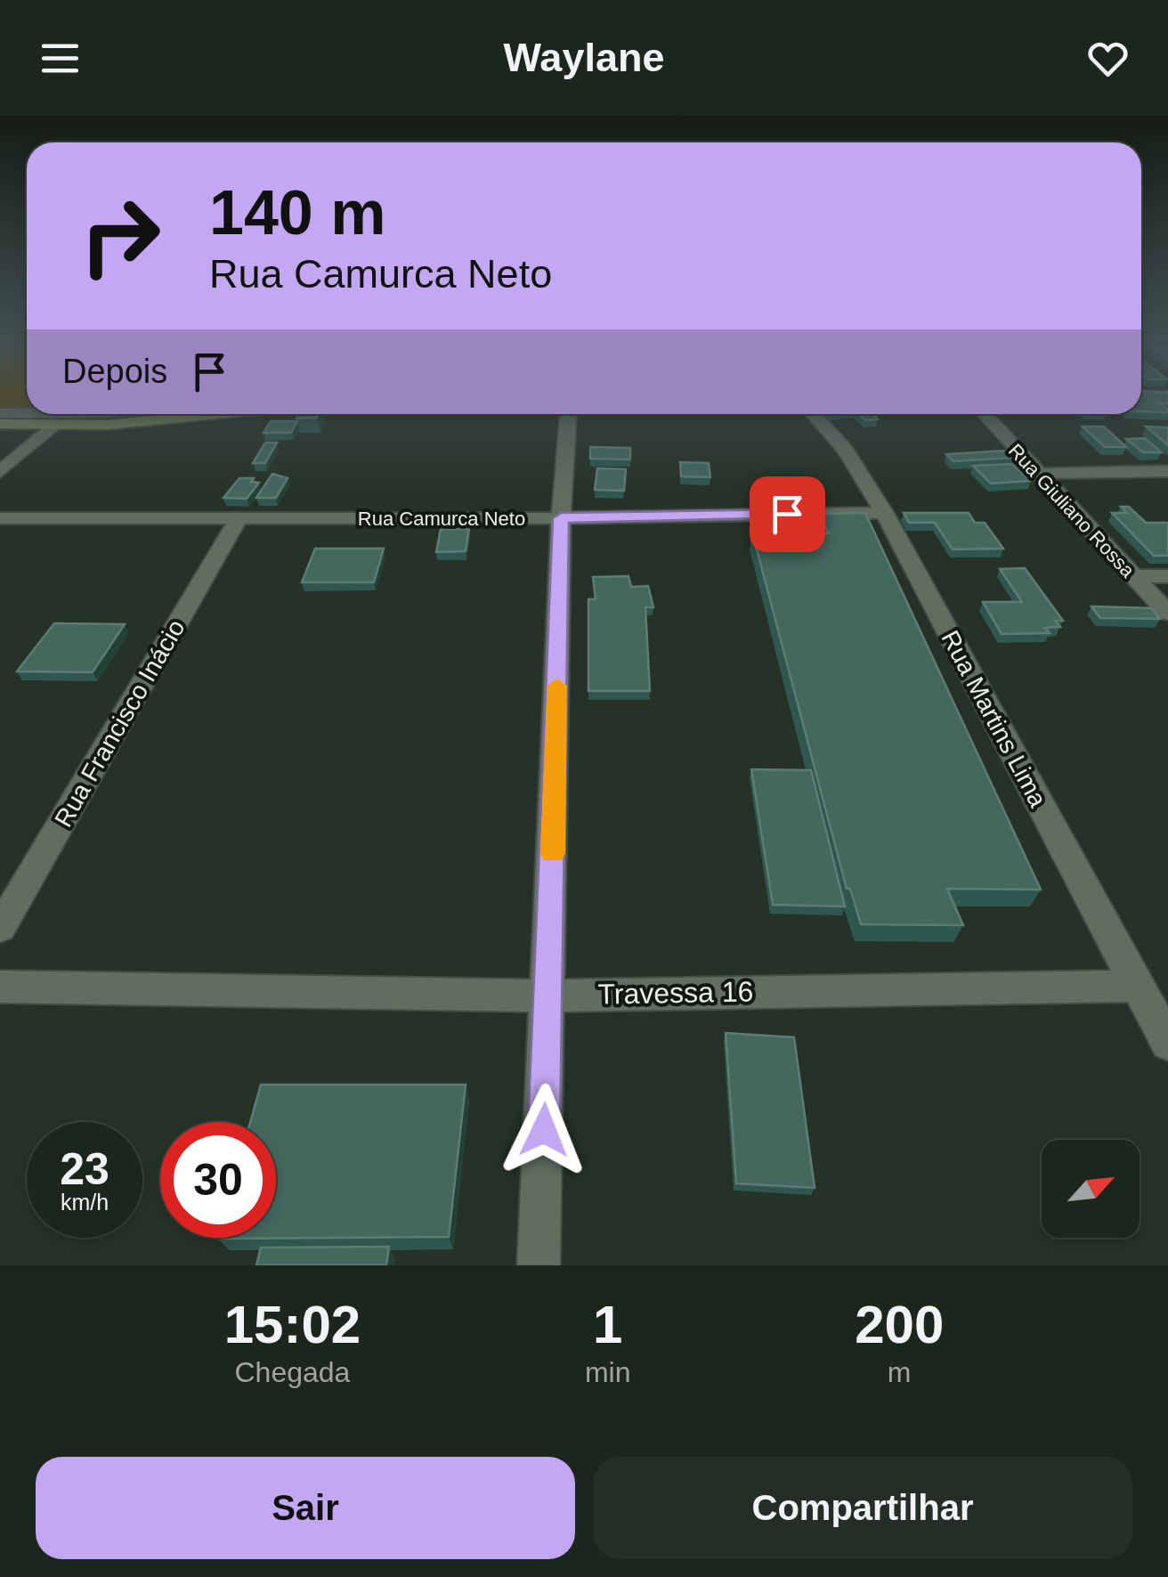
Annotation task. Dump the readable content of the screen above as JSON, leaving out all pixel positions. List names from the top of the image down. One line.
{"streets":{"street":["Rua Giuliano Rossa","Rua Camurca Neto","Rua Martins Lima","Rua Francisco Inácio","Travessa 16"]},"crossings":[["Rua Camurca Neto","Rua Martins Lima"],["Rua Camurca Neto","Rua Francisco Inácio"],["Rua Martins Lima","Travessa 16"]],"north":"top right","page":{"header":"Waylane","turn":["140 m","Rua Camurca Neto"],"then":"Depois","speed":"23 km/h","limit":"30","eta":["15:02","Chegada","1","min","200","m"],"buttons":["Sair","Compartilhar"]}}
